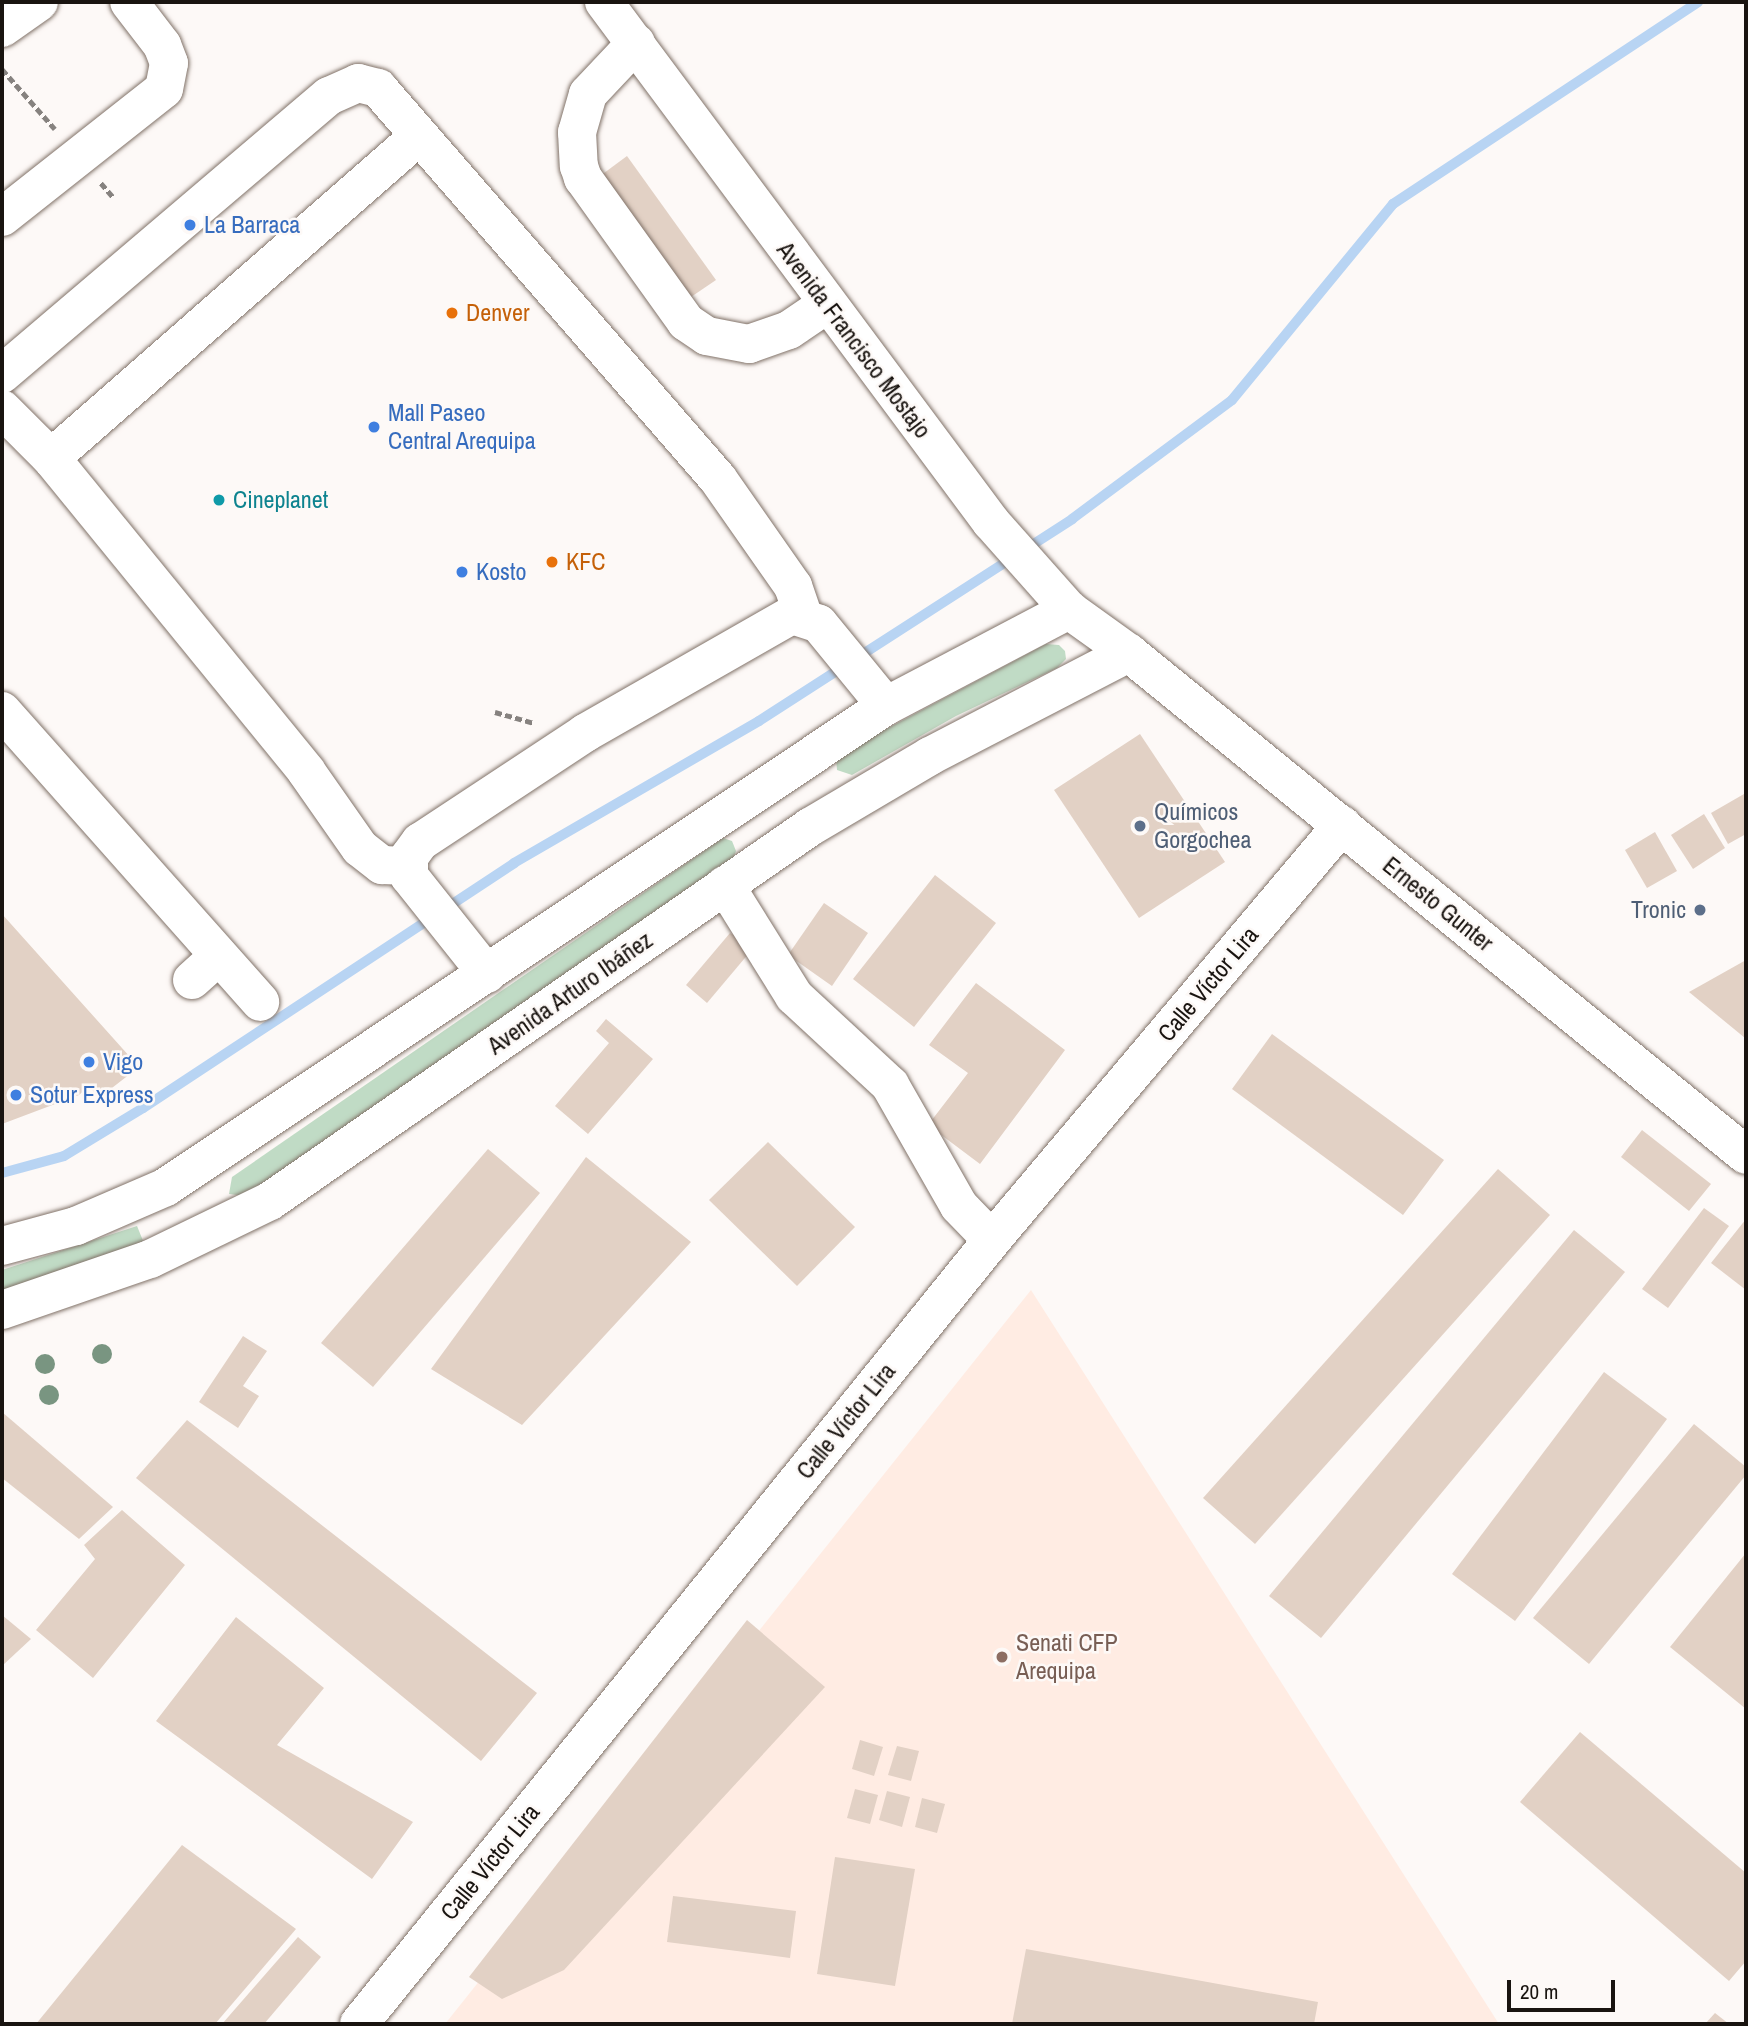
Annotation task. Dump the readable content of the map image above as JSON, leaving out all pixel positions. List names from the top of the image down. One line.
{"streets":{"street":["Avenida Francisco Mostajo","Ernesto Gunter","Calle Víctor Lira","Avenida Arturo Ibáñez"]},"crossings":[["Avenida Francisco Mostajo","Ernesto Gunter"],["Avenida Francisco Mostajo","Avenida Arturo Ibáñez"],["Ernesto Gunter","Calle Víctor Lira"],["Ernesto Gunter","Avenida Arturo Ibáñez"]],"places":["La Barraca","Denver","Mall Paseo Central Arequipa","Cineplanet","KFC","Kosto","Químicos Gorgochea","Tronic","Vigo","Sotur Express","Senati CFP Arequipa"],"scale_bar":"20 m"}
